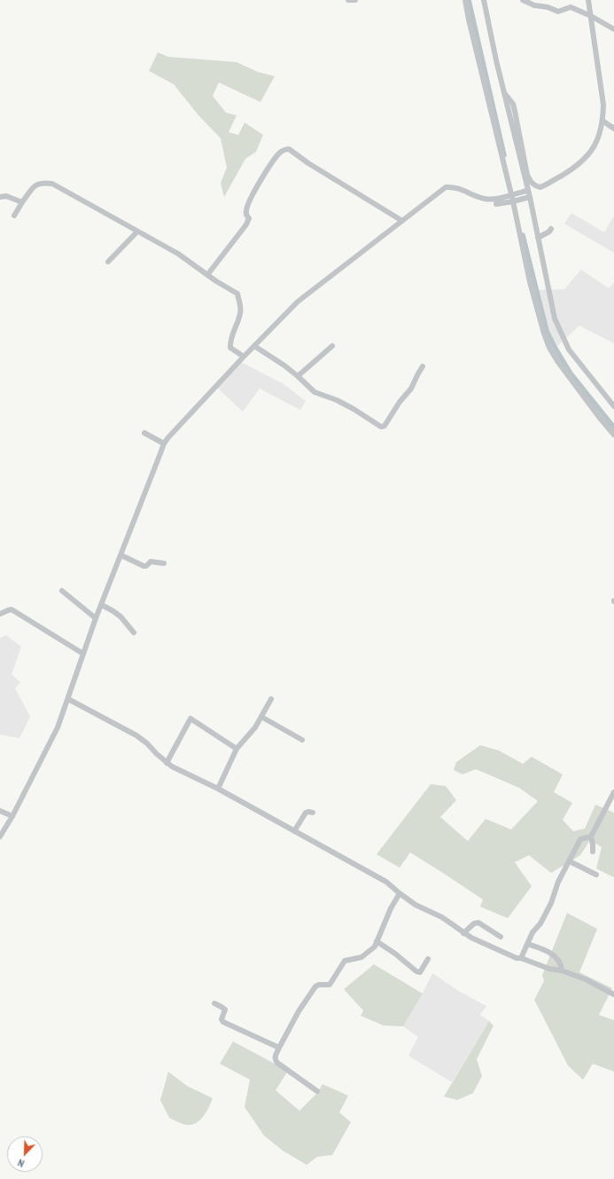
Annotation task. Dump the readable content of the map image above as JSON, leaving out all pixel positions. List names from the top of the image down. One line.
{"north":"bottom left"}
